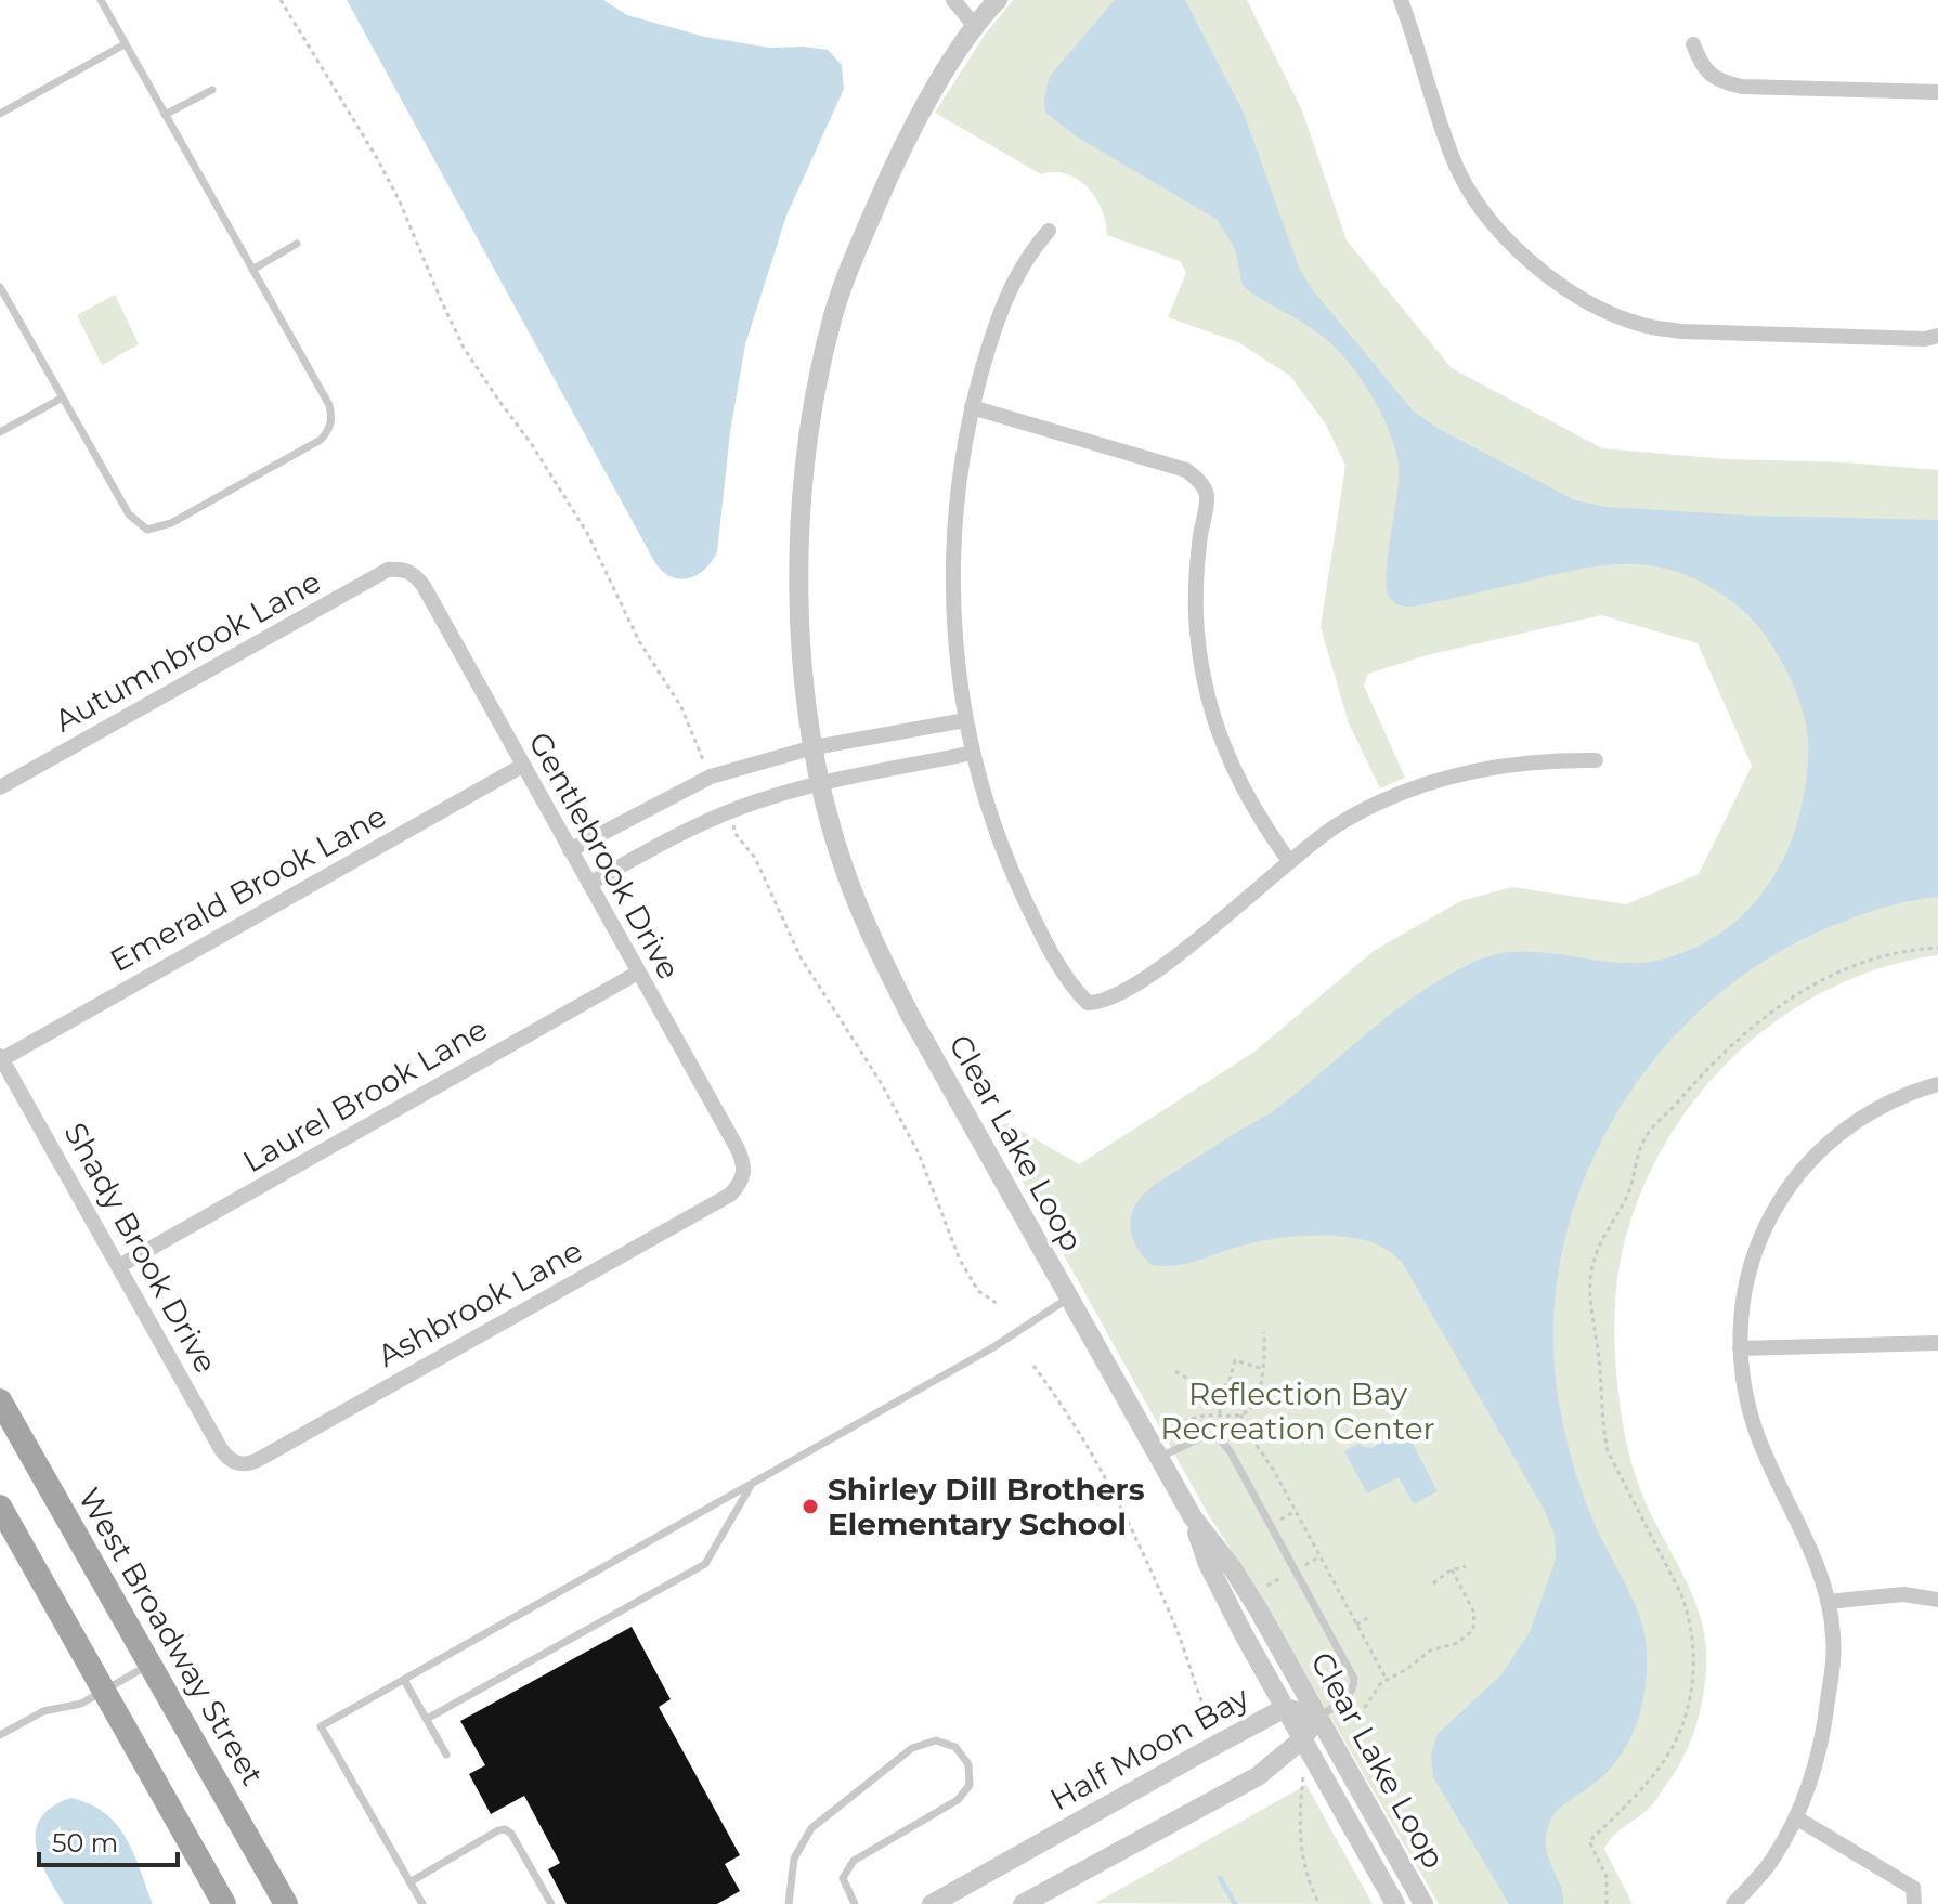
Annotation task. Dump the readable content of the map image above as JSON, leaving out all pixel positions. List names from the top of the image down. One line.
{"streets":{"main road":["West Broadway Street"],"street":["Autumnbrook Lane","Gentlebrook Drive","Emerald Brook Lane","Laurel Brook Lane","Clear Lake Loop","Shady Brook Drive","Ashbrook Lane","Half Moon Bay"]},"crossings":[["Autumnbrook Lane","Gentlebrook Drive"],["Gentlebrook Drive","Emerald Brook Lane"],["Gentlebrook Drive","Laurel Brook Lane"],["Gentlebrook Drive","Ashbrook Lane"],["Emerald Brook Lane","Shady Brook Drive"],["Laurel Brook Lane","Shady Brook Drive"],["Clear Lake Loop","Half Moon Bay"],["Shady Brook Drive","Ashbrook Lane"]],"parks":["Reflection Bay Recreation Center"],"places":["Shirley Dill Brothers Elementary School"],"scale_bar":"50 m"}
